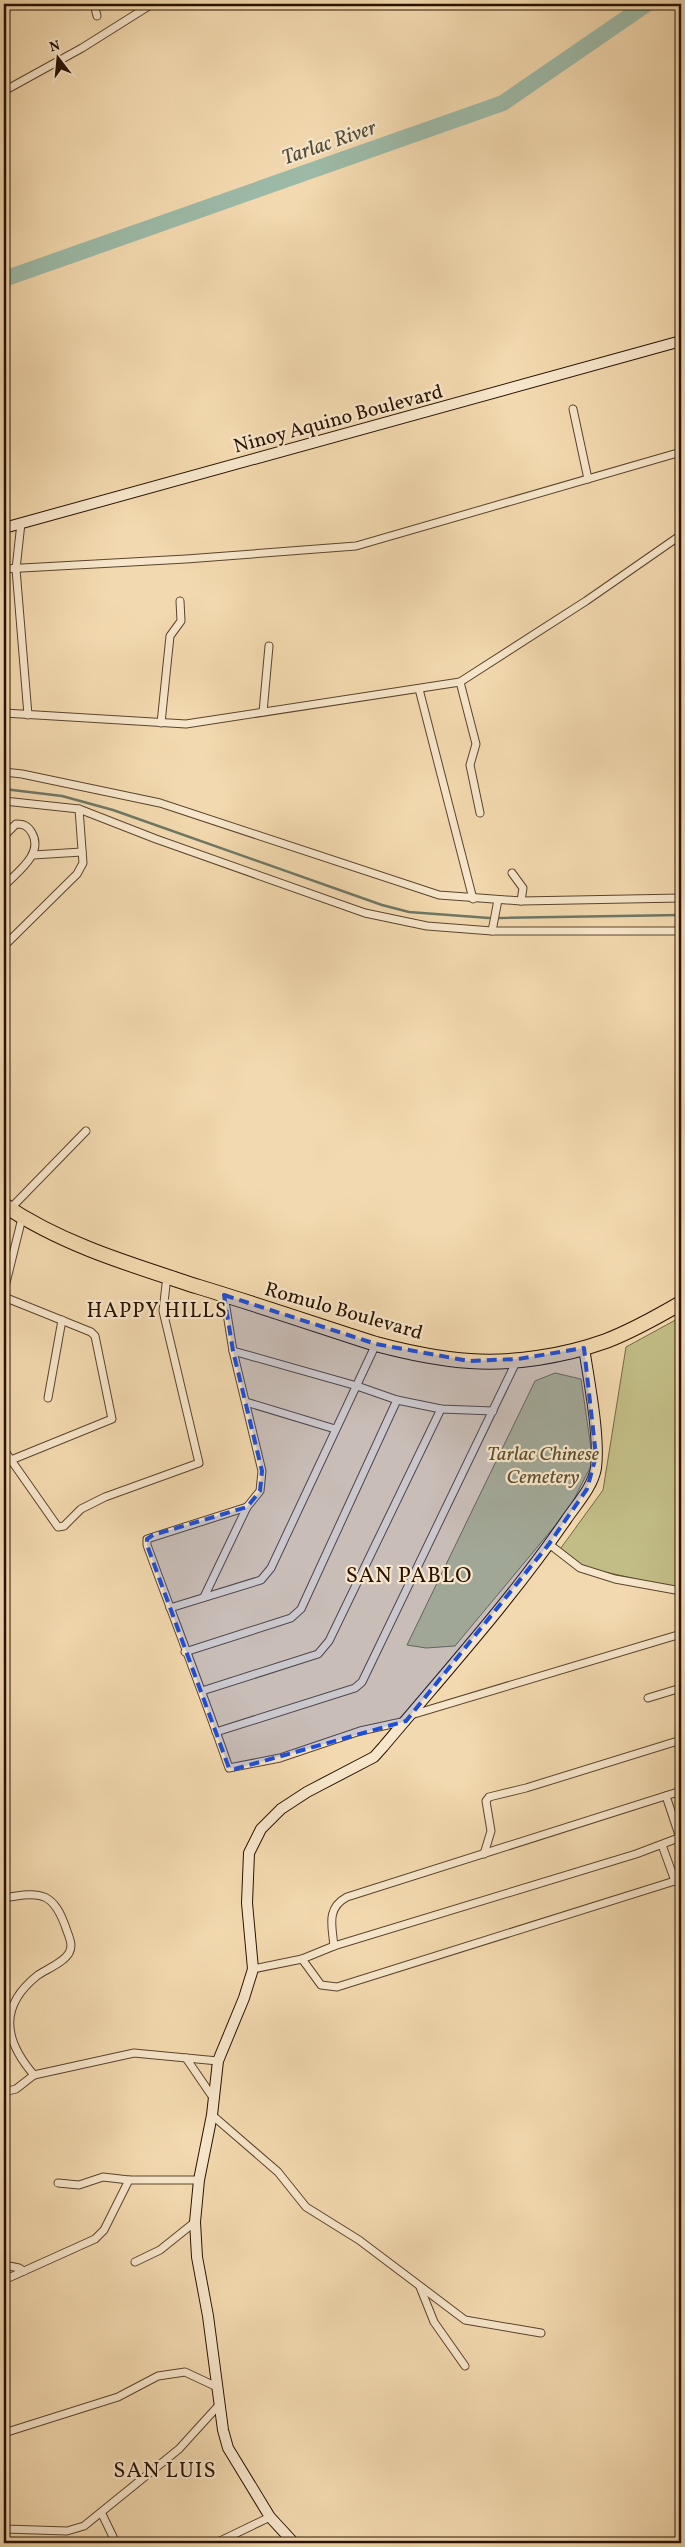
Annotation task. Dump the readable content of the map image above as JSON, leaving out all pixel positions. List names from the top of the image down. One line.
{"streets":{"highway":["Romulo Boulevard"],"street":["Ninoy Aquino Boulevard"]},"districts":["HAPPY HILLS","SAN PABLO","SAN LUIS"],"water":["Tarlac River"],"parks":["Tarlac Chinese Cemetery"],"north":"top"}
